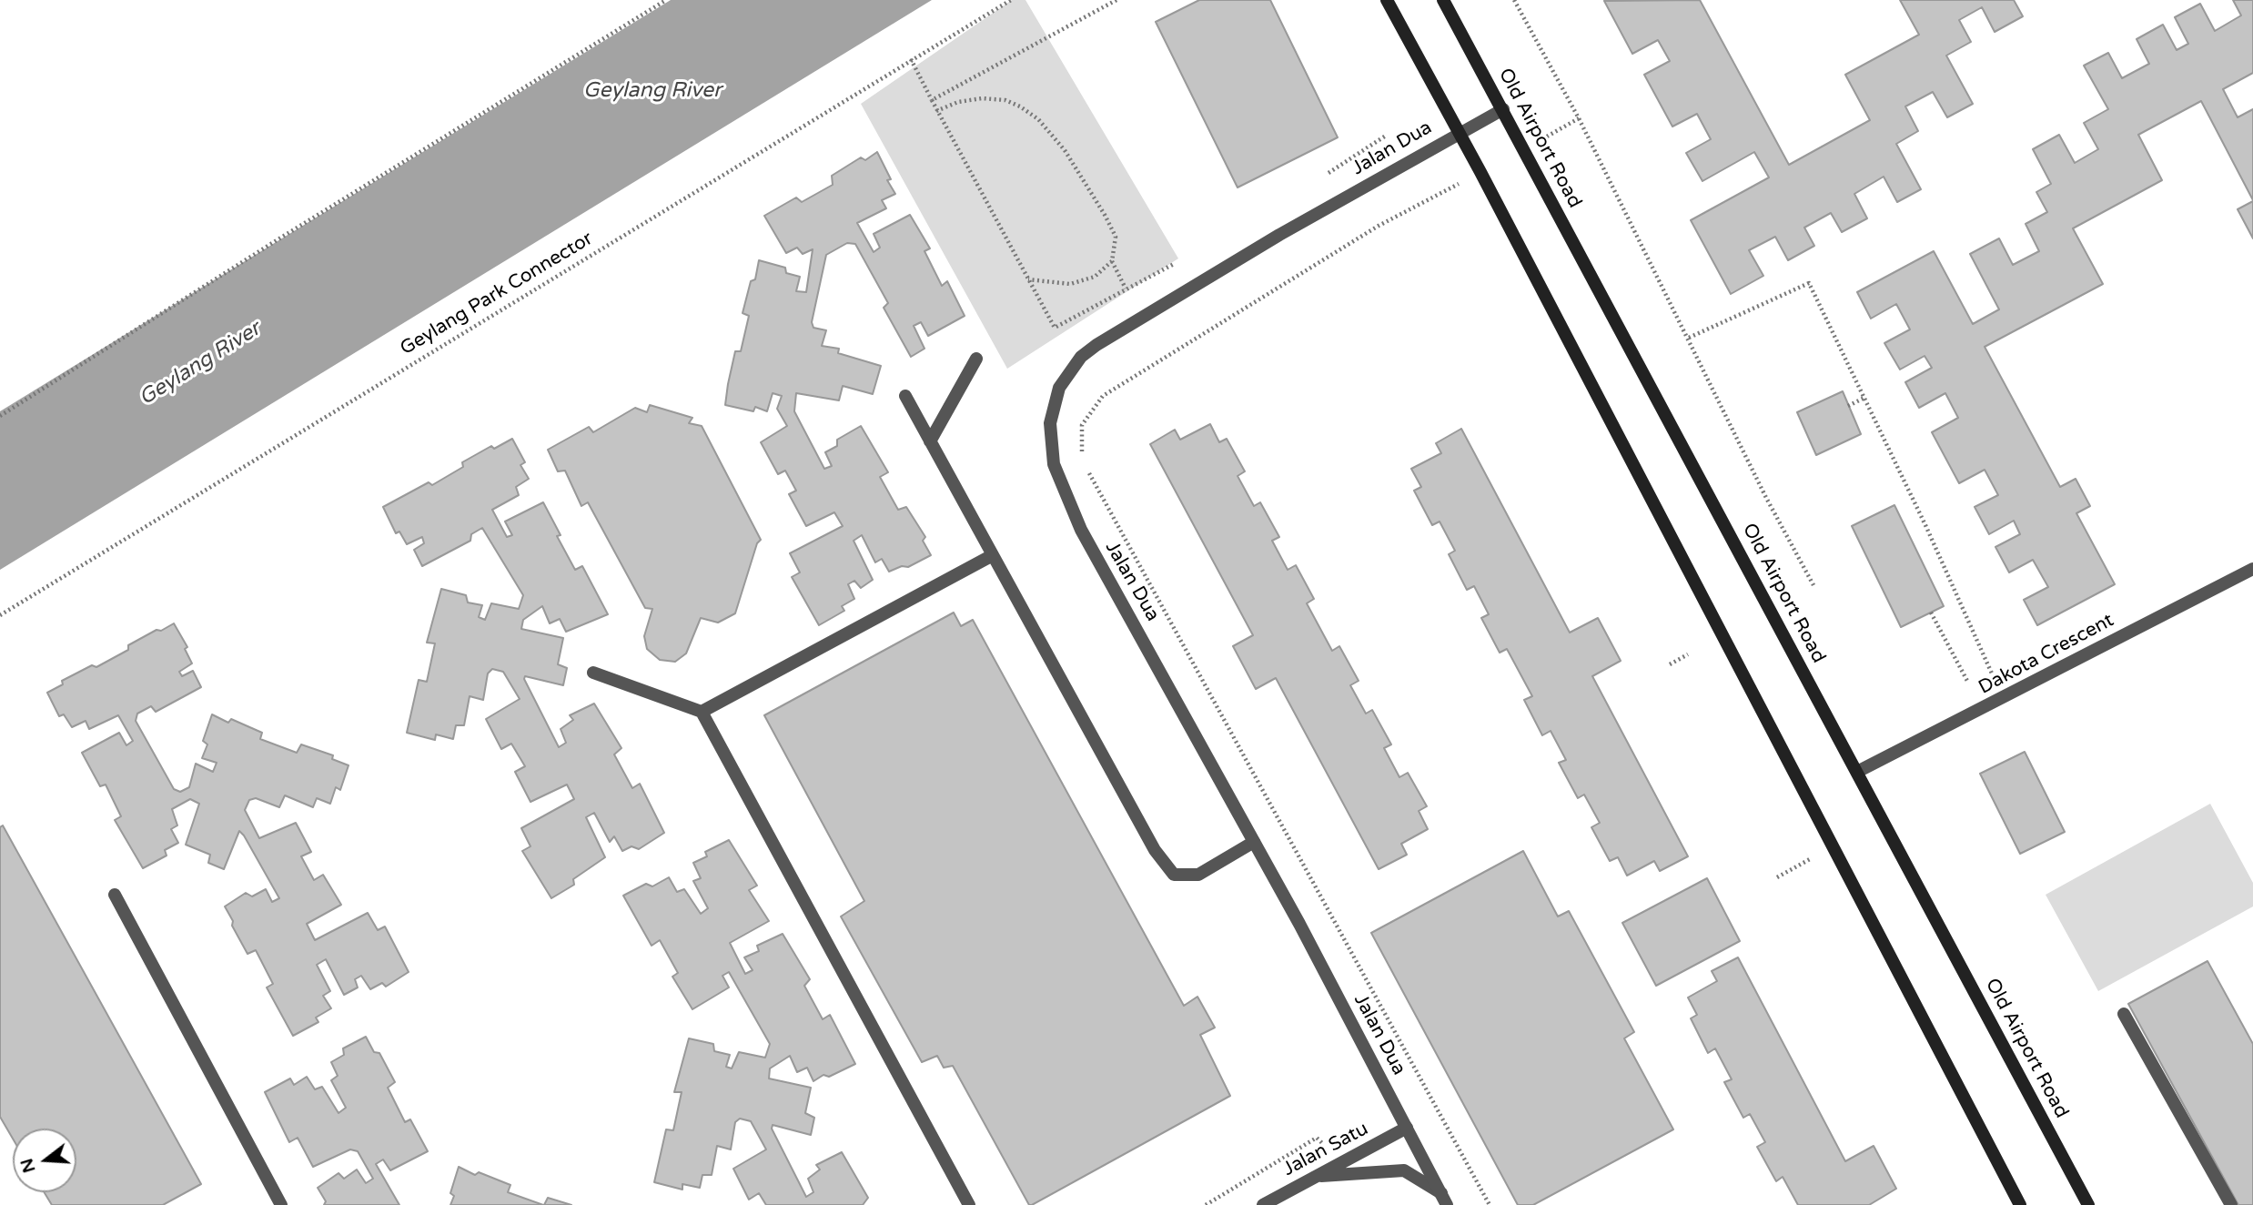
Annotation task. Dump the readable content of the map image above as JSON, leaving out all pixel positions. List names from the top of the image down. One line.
{"streets":{"main road":["Old Airport Road"],"street":["Jalan Dua","Dakota Crescent","Jalan Satu"],"path":["Geylang Park Connector"]},"crossings":[["Old Airport Road","Dakota Crescent"],["Jalan Dua","Jalan Satu"]],"water":["Geylang River"],"north":"left"}
